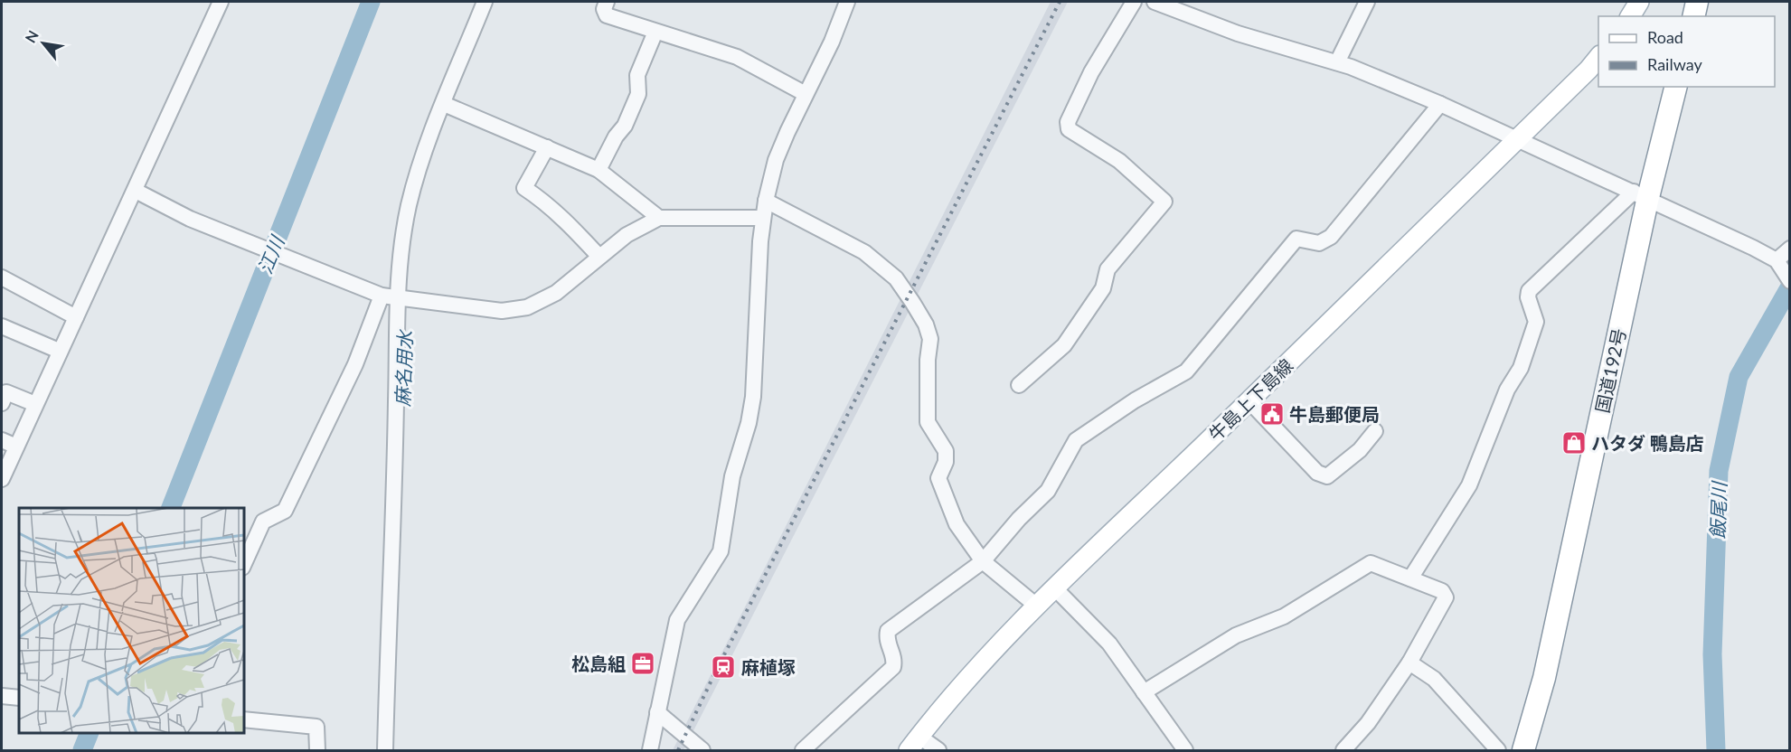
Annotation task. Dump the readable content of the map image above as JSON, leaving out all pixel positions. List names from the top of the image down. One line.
{"streets":{"highway":["国道192号"],"main road":["牛島上下島線"]},"water":["江川","麻名用水","飯尾川"],"places":{"public building":["牛島郵便局"],"shop":["ハタダ 鴨島店"],"office":["松島組"],"station":["麻植塚"]},"legend":["Road","Railway"],"north":"top left"}
